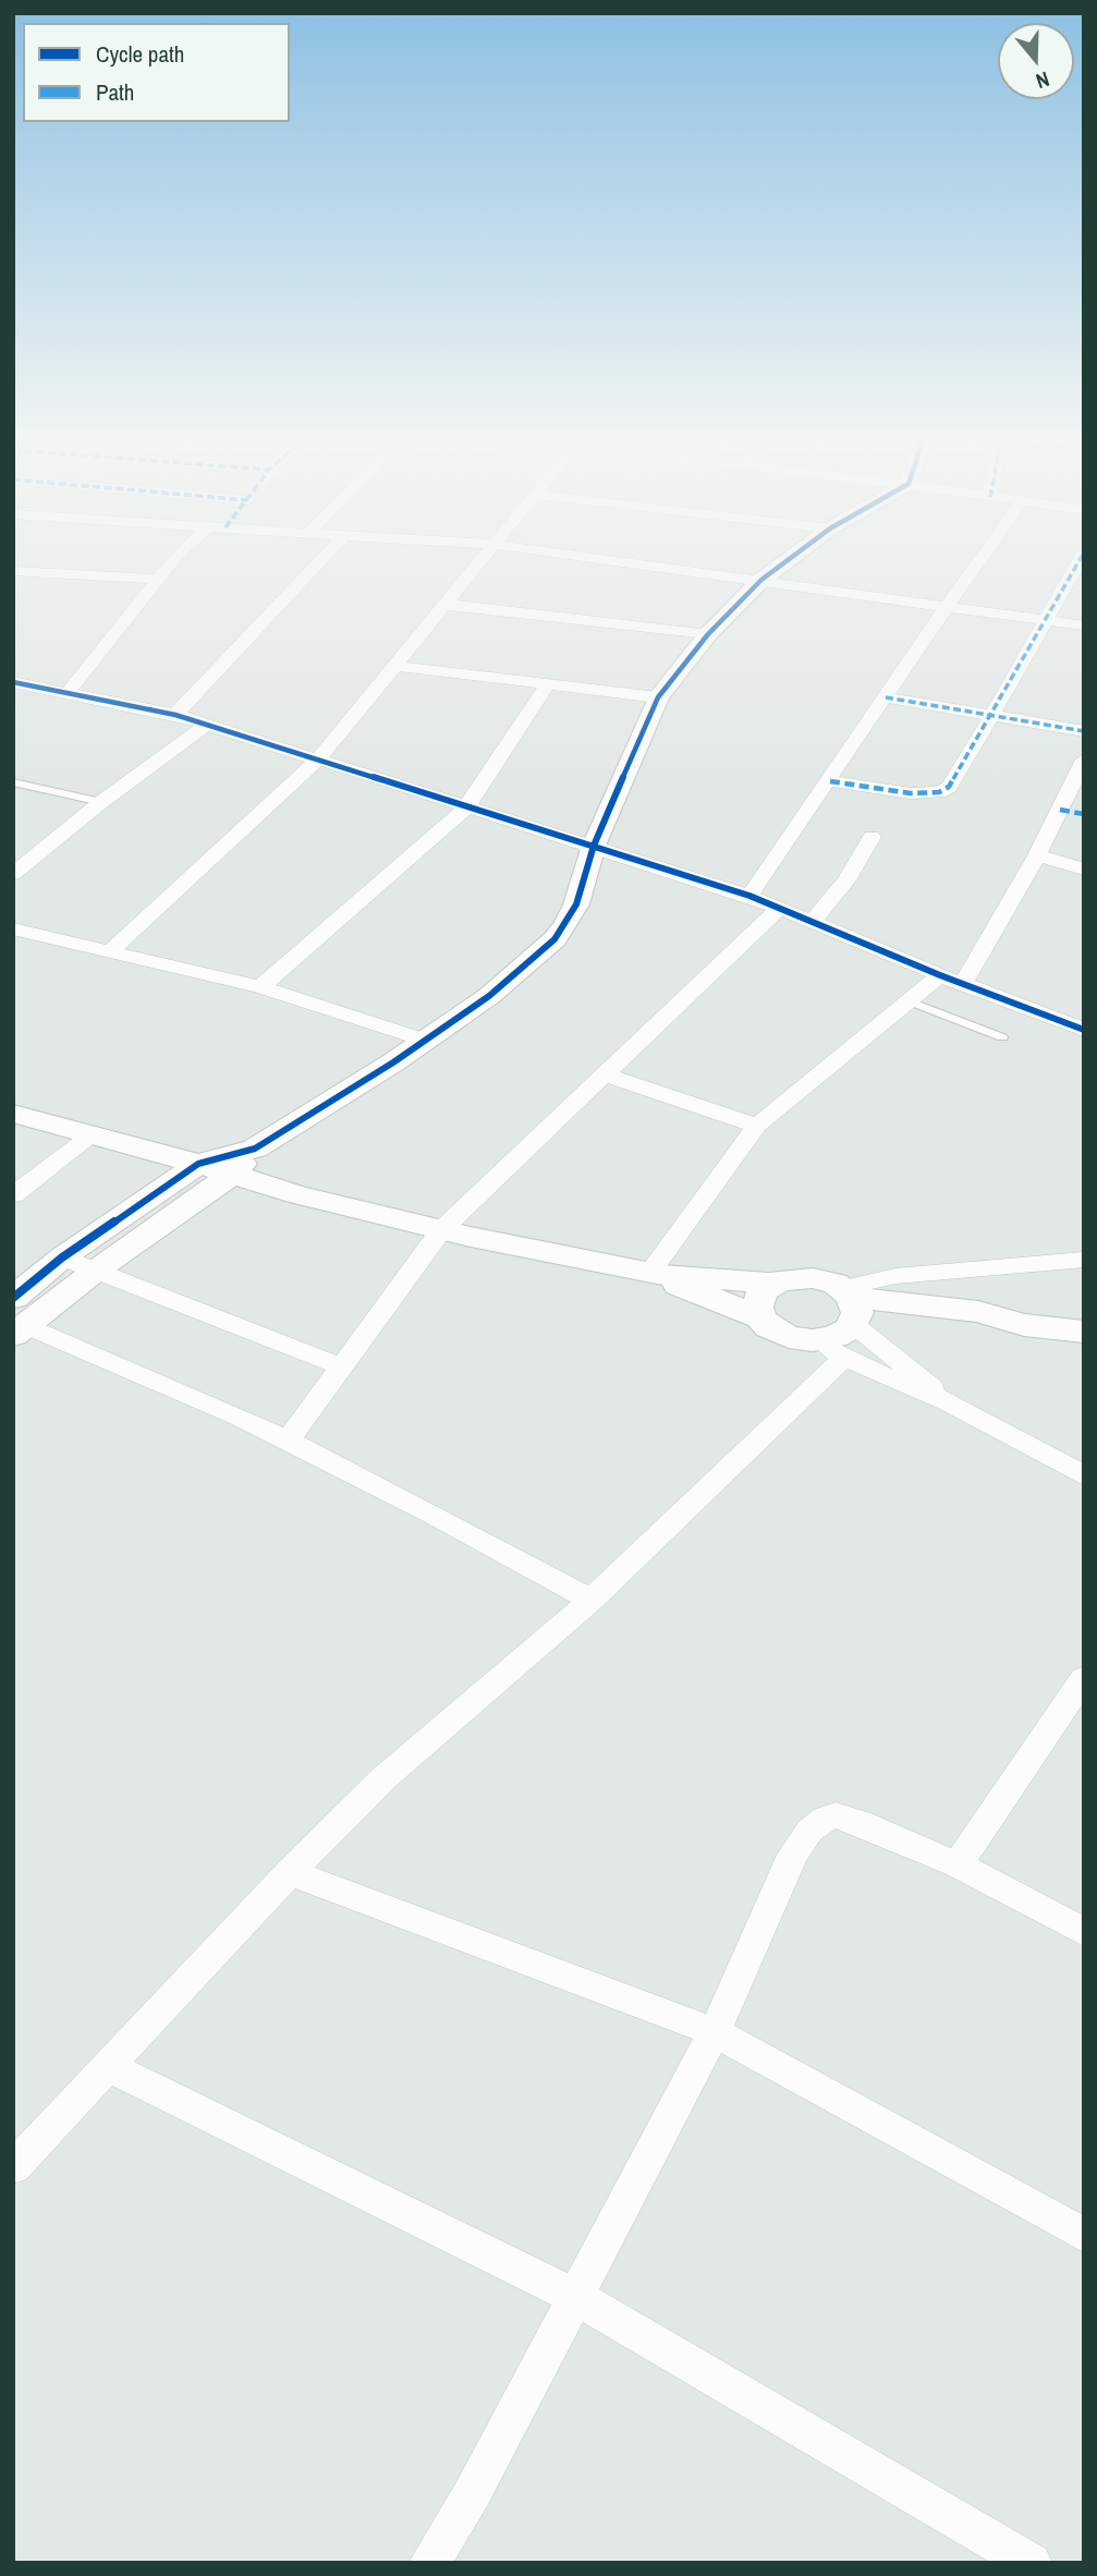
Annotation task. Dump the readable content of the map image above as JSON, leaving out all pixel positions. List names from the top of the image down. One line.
{"legend":["Cycle path","Path"],"north":"bottom"}
